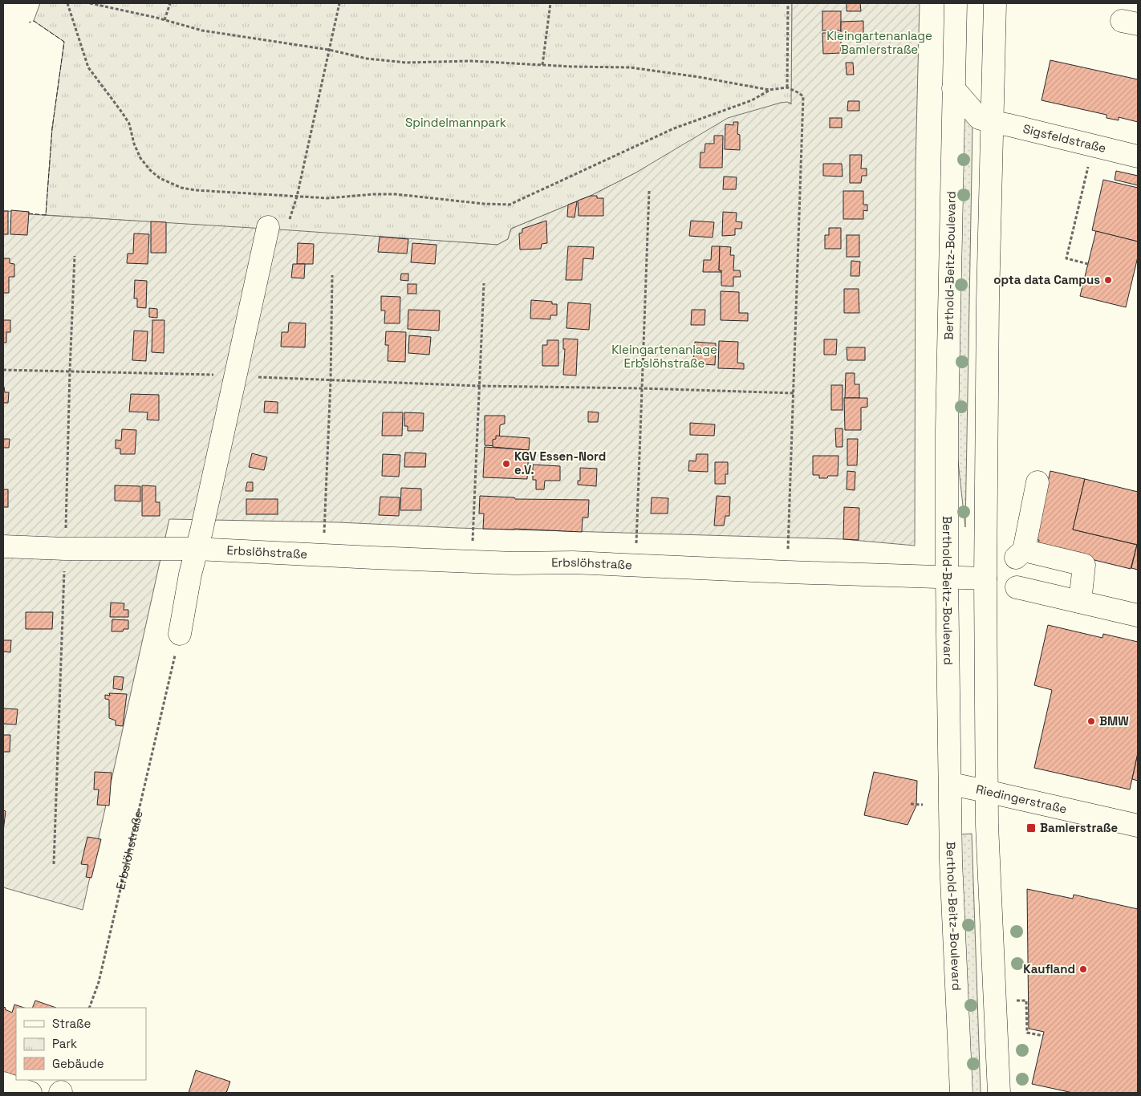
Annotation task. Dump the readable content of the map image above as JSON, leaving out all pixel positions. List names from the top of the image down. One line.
{"streets":{"main road":["Sigsfeldstraße","Berthold-Beitz-Boulevard","Erbslöhstraße","Riedingerstraße"]},"crossings":[["Berthold-Beitz-Boulevard","Erbslöhstraße"],["Berthold-Beitz-Boulevard","Riedingerstraße"]],"parks":["Kleingartenanlage Bamlerstraße","Spindelmannpark","Kleingartenanlage Erbslöhstraße"],"places":{"other":["opta data Campus","KGV Essen-Nord e.V.","BMW","Kaufland"],"transit":["Bamlerstraße"]},"legend":["Straße","Park","Gebäude"]}
